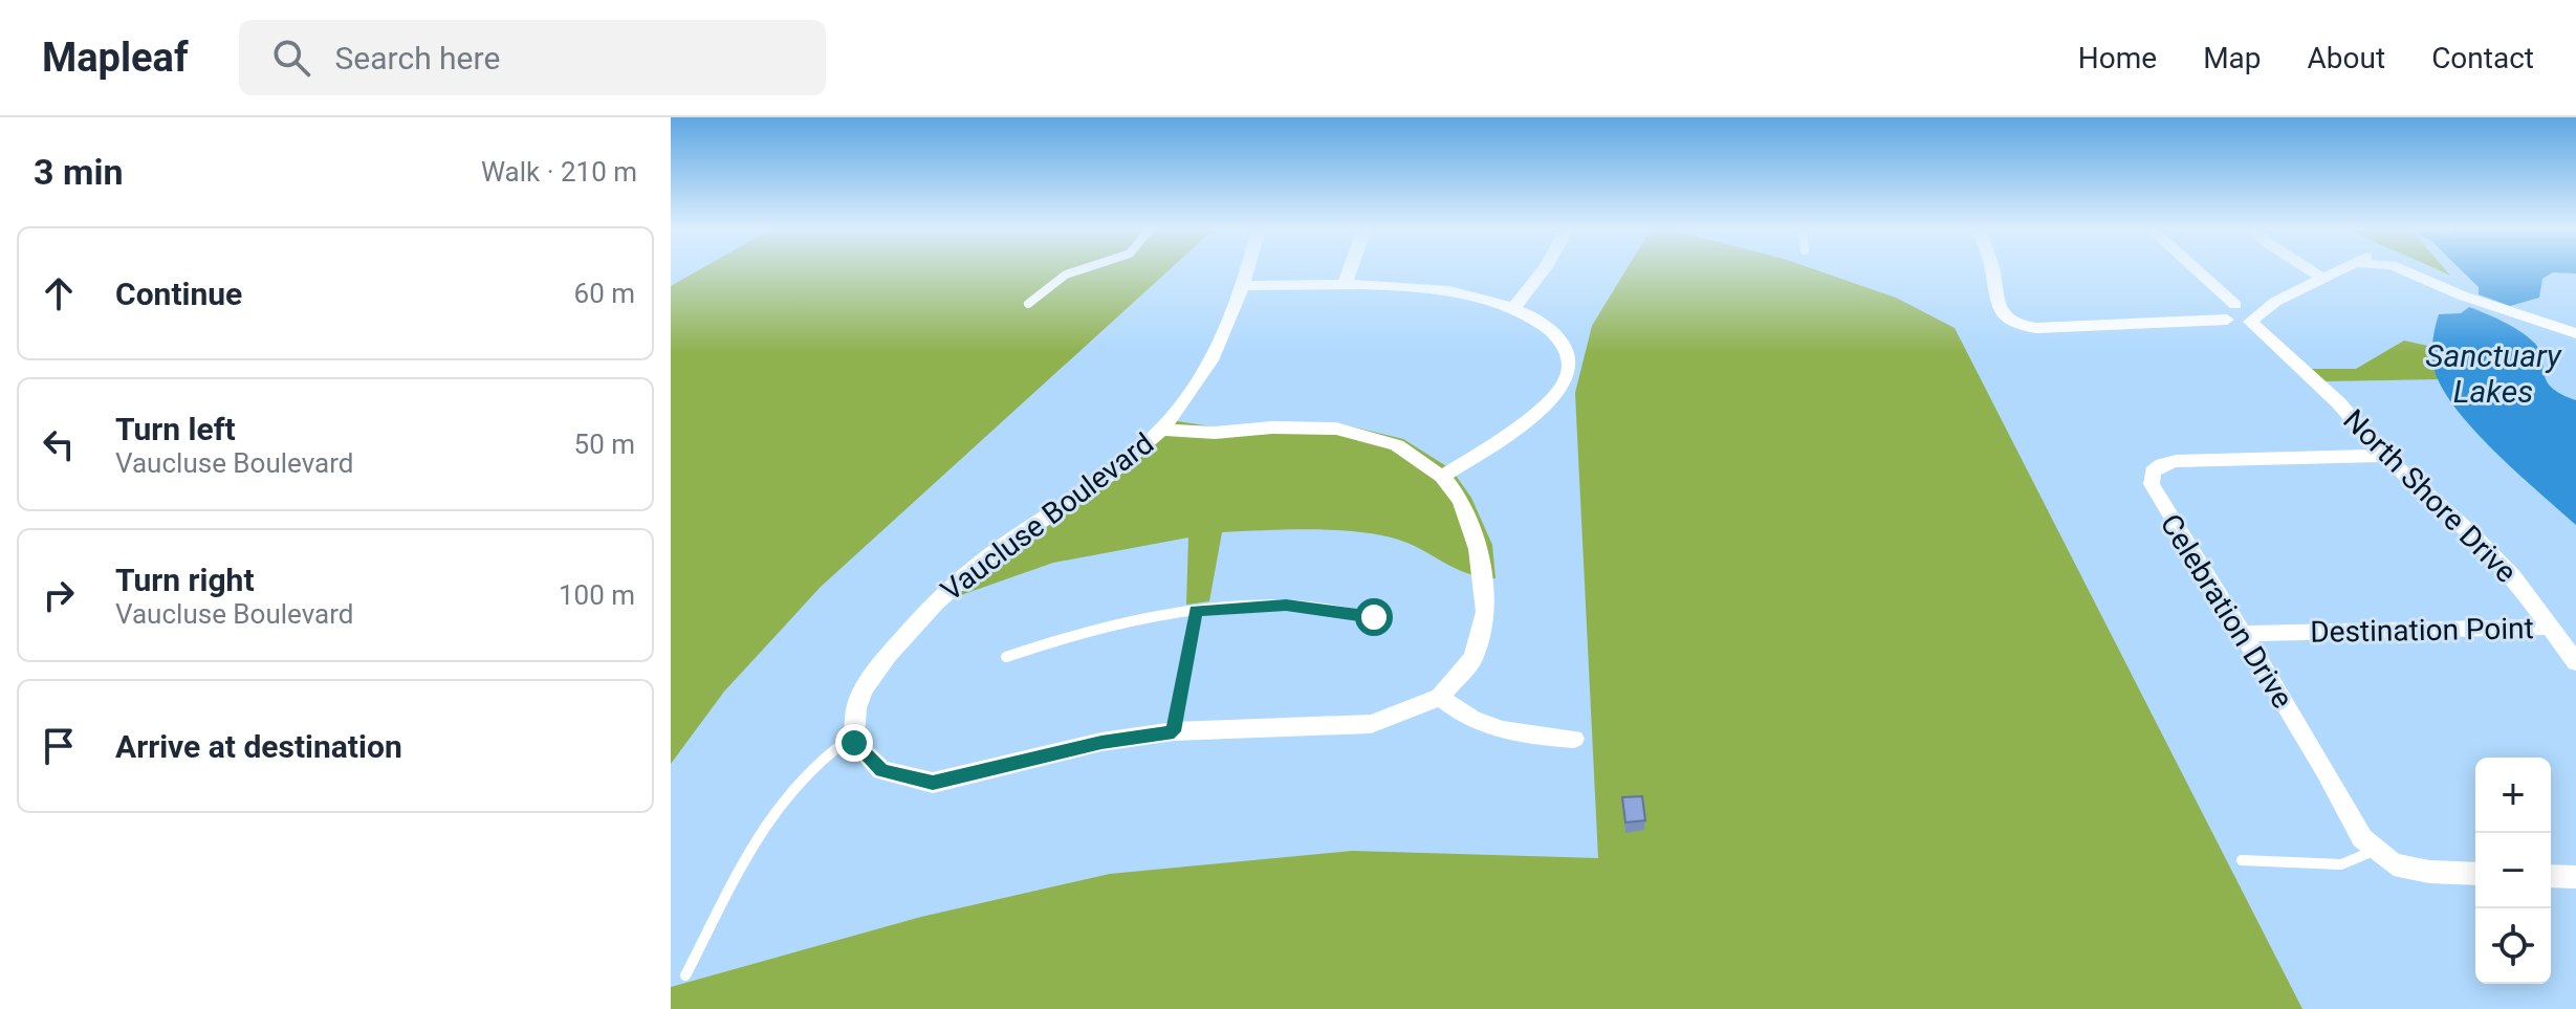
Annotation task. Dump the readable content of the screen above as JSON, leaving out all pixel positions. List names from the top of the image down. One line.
{"streets":{"street":["North Shore Drive","Vaucluse Boulevard","Celebration Drive","Destination Point"]},"crossings":[["North Shore Drive","Celebration Drive"],["North Shore Drive","Destination Point"],["Celebration Drive","Destination Point"]],"water":["Sanctuary Lakes"],"page":{"header":"Mapleaf","search":"Search here","nav":["Home","Map","About","Contact"],"heading":["3 min","Walk · 210 m"],"list":[["Continue","60 m"],["Turn left","Vaucluse Boulevard","50 m"],["Turn right","Vaucluse Boulevard","100 m"],"Arrive at destination"],"map_buttons":["+","−"]}}
